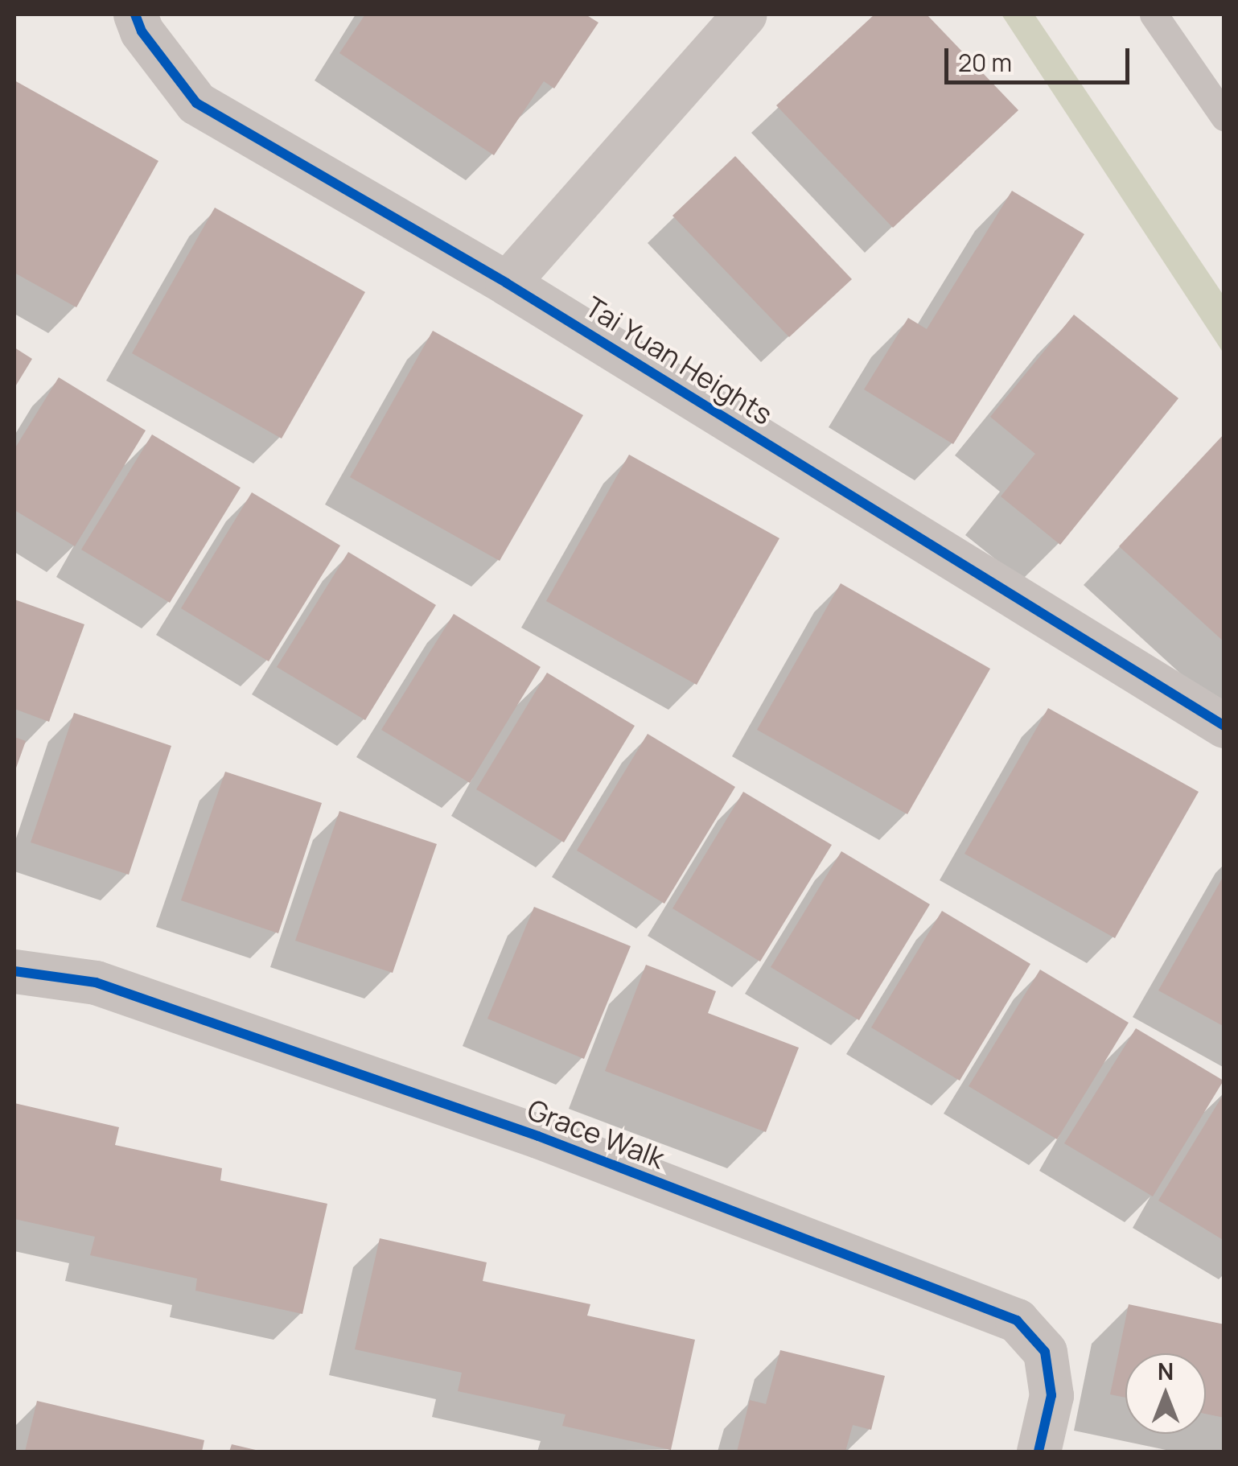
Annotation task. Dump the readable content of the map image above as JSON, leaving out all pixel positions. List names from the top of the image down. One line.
{"streets":{"street":["Tai Yuan Heights","Grace Walk"]},"scale_bar":"20 m","north":"top"}
